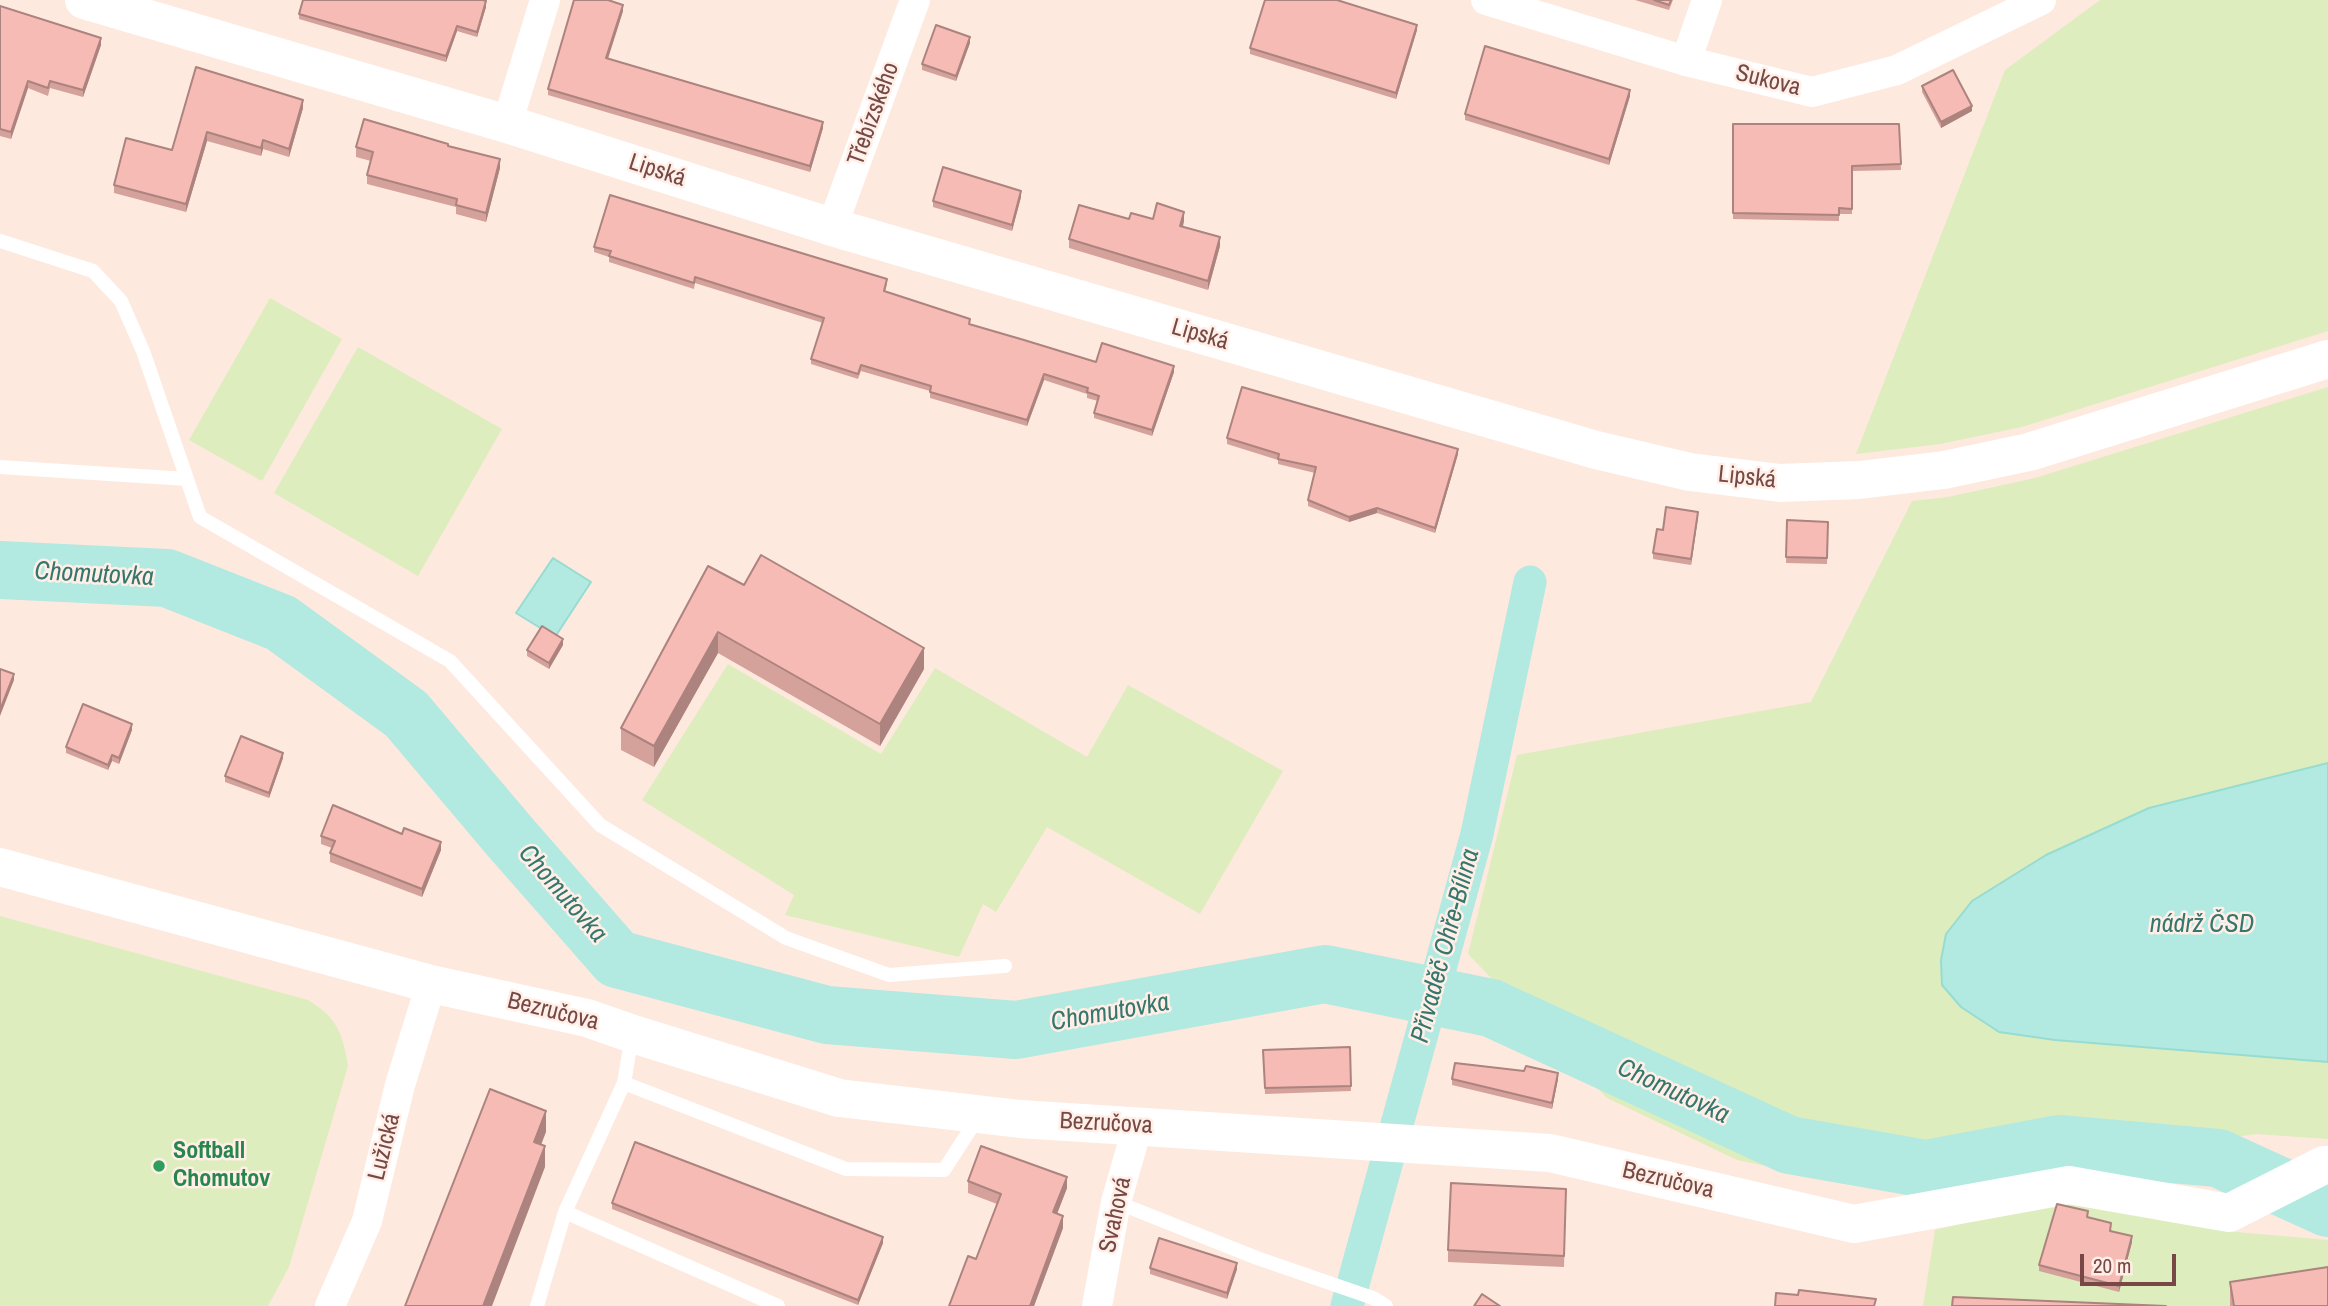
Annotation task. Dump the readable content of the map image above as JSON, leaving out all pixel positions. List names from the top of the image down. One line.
{"streets":{"street":["Sukova","Třebízského","Lipská","Bezručova","Lužická","Svahová"]},"crossings":[["Třebízského","Lipská"],["Bezručova","Lužická"],["Bezručova","Svahová"]],"water":["Chomutovka","nádrž ČSD","Přivaděč Ohře-Bílina"],"places":["Softball Chomutov"],"scale_bar":"20 m"}
